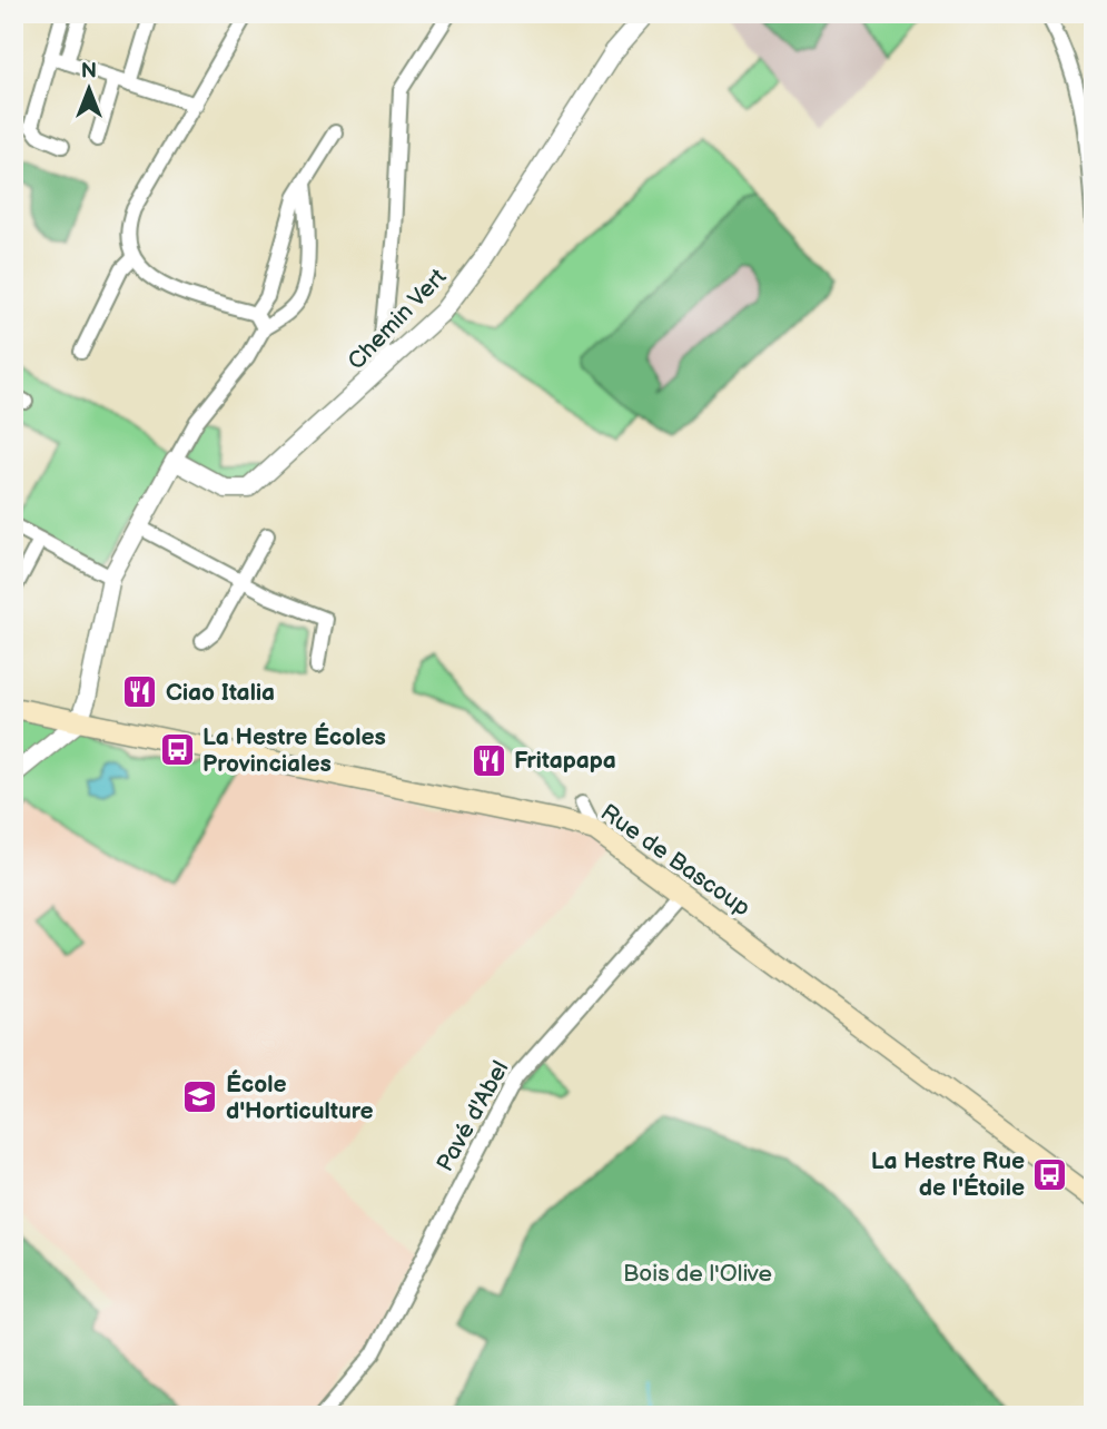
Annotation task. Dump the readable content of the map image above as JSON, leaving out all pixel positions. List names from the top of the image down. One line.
{"streets":{"main road":["Rue de Bascoup"],"street":["Chemin Vert","Pavé d'Abel"]},"crossings":[["Rue de Bascoup","Pavé d'Abel"]],"parks":["Bois de l'Olive"],"places":{"restaurant":["Ciao Italia","Fritapapa"],"bus stop":["La Hestre Écoles Provinciales","La Hestre Rue de l'Étoile"],"school or university":["École d'Horticulture"]},"north":"top"}
